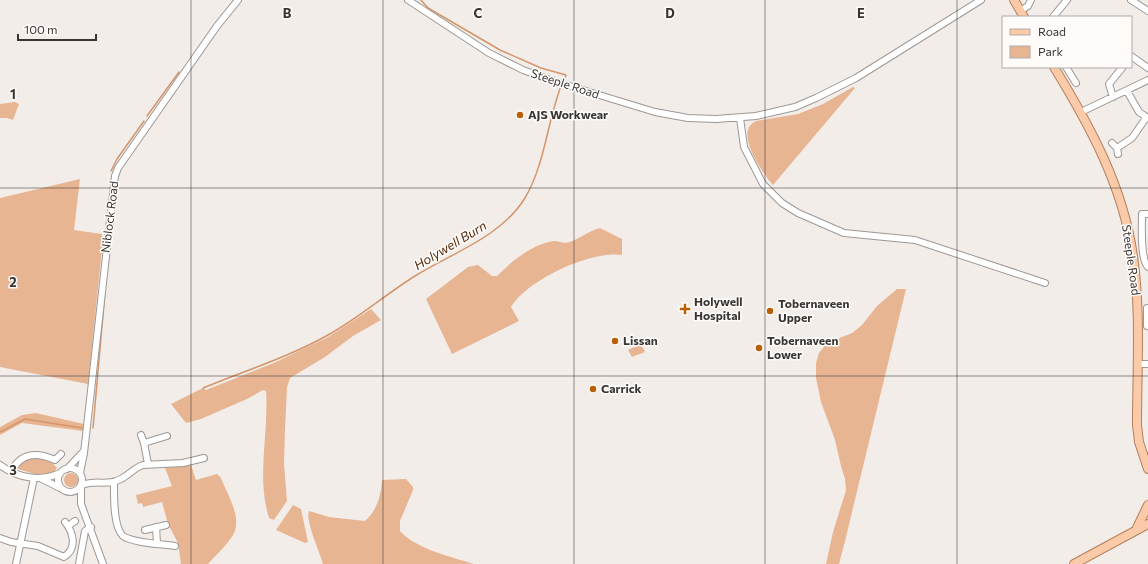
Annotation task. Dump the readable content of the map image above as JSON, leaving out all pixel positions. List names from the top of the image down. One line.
{"streets":{"main road":["Steeple Road"],"street":["Niblock Road"]},"water":["Holywell Burn"],"places":{"other":["AJS Workwear","Tobernaveen Upper","Lissan","Tobernaveen Lower","Carrick"],"health":["Holywell Hospital"]},"legend":["Road","Park"],"scale_bar":"100 m","grid":{"columns":["B","C","D","E"],"rows":["1","2","3"]}}
